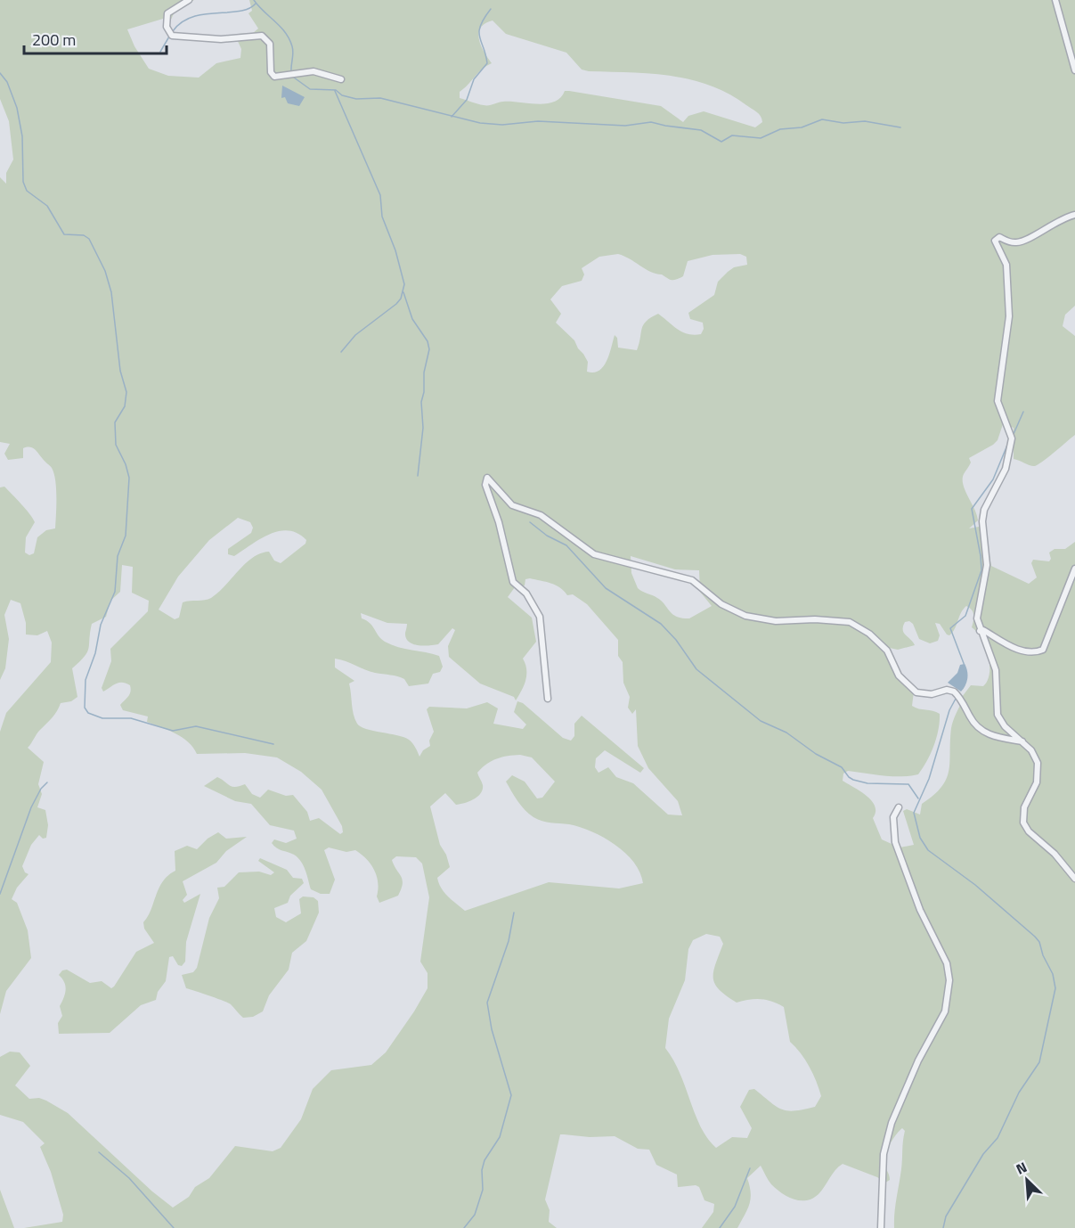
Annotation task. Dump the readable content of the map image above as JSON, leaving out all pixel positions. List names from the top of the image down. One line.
{"scale_bar":"200 m","north":"top left"}
